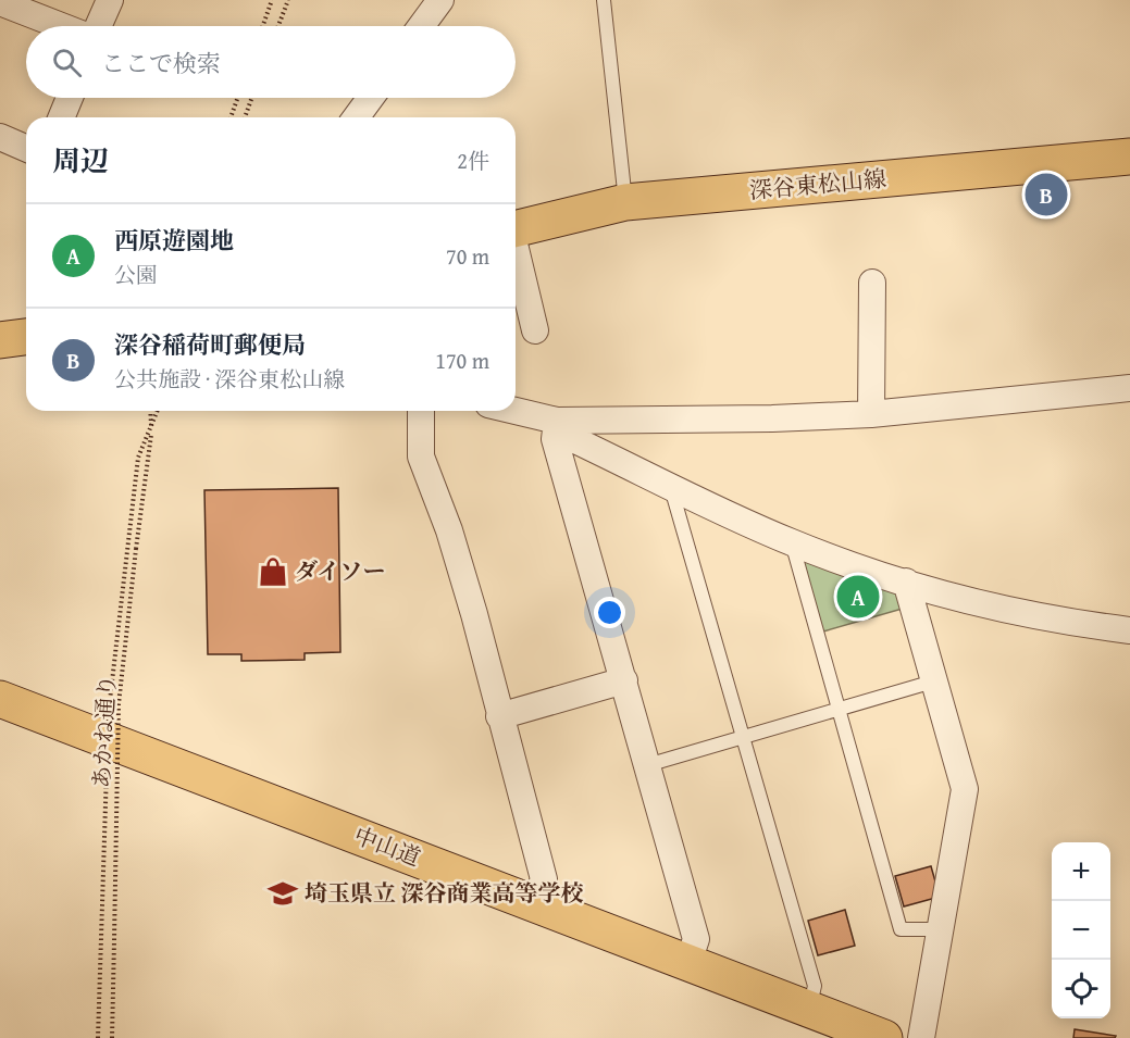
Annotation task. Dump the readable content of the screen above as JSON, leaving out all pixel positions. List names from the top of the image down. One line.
{"streets":{"main road":["深谷東松山線","中山道"],"path":["あかね通り"]},"places":{"shop":["ダイソー"],"school or university":["埼玉県立 深谷商業高等学校"]},"page":{"search":"ここで検索","heading":["周辺","2件"],"pins":["B","A"],"list":[{"mark":"A","name":"西原遊園地","note":"公園","value":"70 m"},{"mark":"B","name":"深谷稲荷町郵便局","note":"公共施設 · 深谷東松山線","value":"170 m"}],"map_buttons":["+","−"]}}
